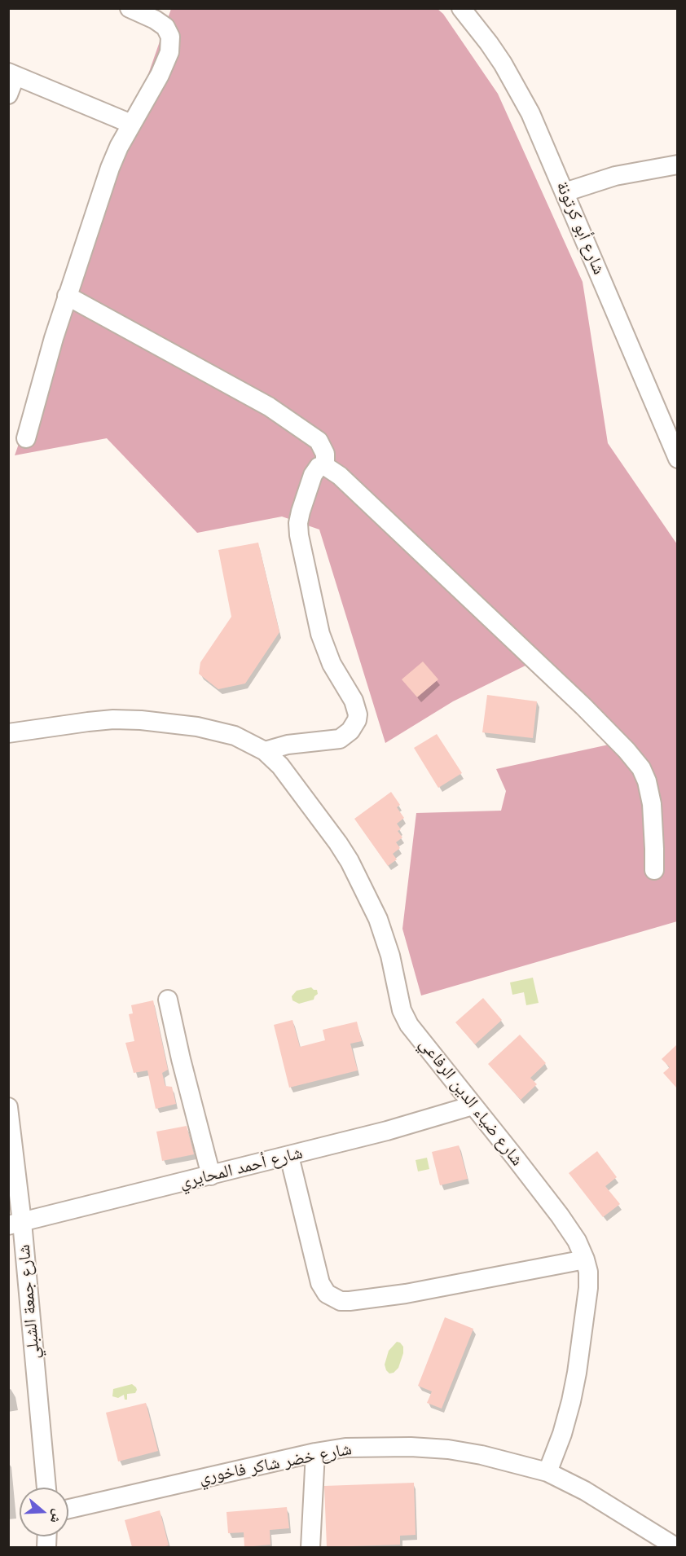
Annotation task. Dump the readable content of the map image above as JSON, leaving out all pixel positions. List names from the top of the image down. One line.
{"streets":{"street":["شارع أبو كرتونة","شارع ضياء الدين الرفاعي","شارع أحمد المحايري","شارع جمعة الشبلي","شارع خضر شاكر فاخوري"]},"crossings":[["شارع ضياء الدين الرفاعي","شارع أحمد المحايري"],["شارع ضياء الدين الرفاعي","شارع خضر شاكر فاخوري"],["شارع أحمد المحايري","شارع جمعة الشبلي"]],"north":"right"}
